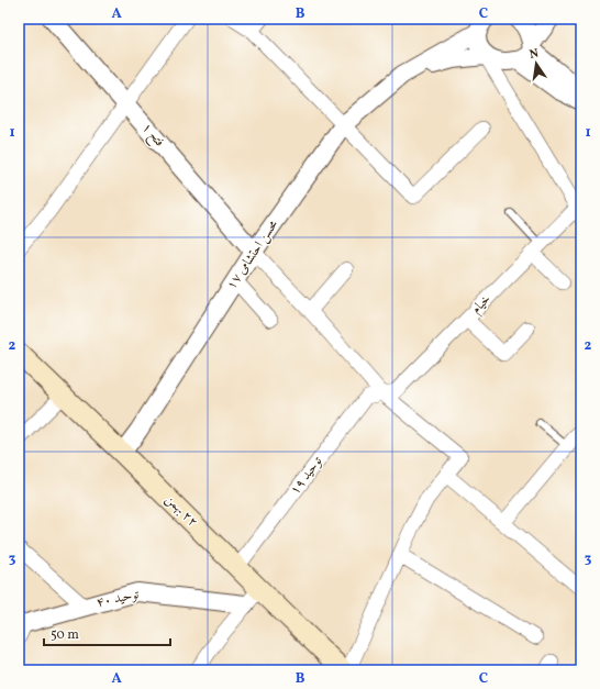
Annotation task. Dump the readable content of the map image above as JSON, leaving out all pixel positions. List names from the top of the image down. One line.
{"streets":{"main road":["٢٢ بهمن"],"street":["فتح ۱","محسن احتشامی ۱۷","خیام","توحید ۱۹","توحید ۴۰"]},"crossings":[["فتح ۱","محسن احتشامی ۱۷"],["محسن احتشامی ۱۷","٢٢ بهمن"],["خیام","توحید ۱۹"],["توحید ۱۹","٢٢ بهمن"]],"scale_bar":"50 m","north":"top","grid":{"columns":["A","B","C"],"rows":["1","2","3"]}}
